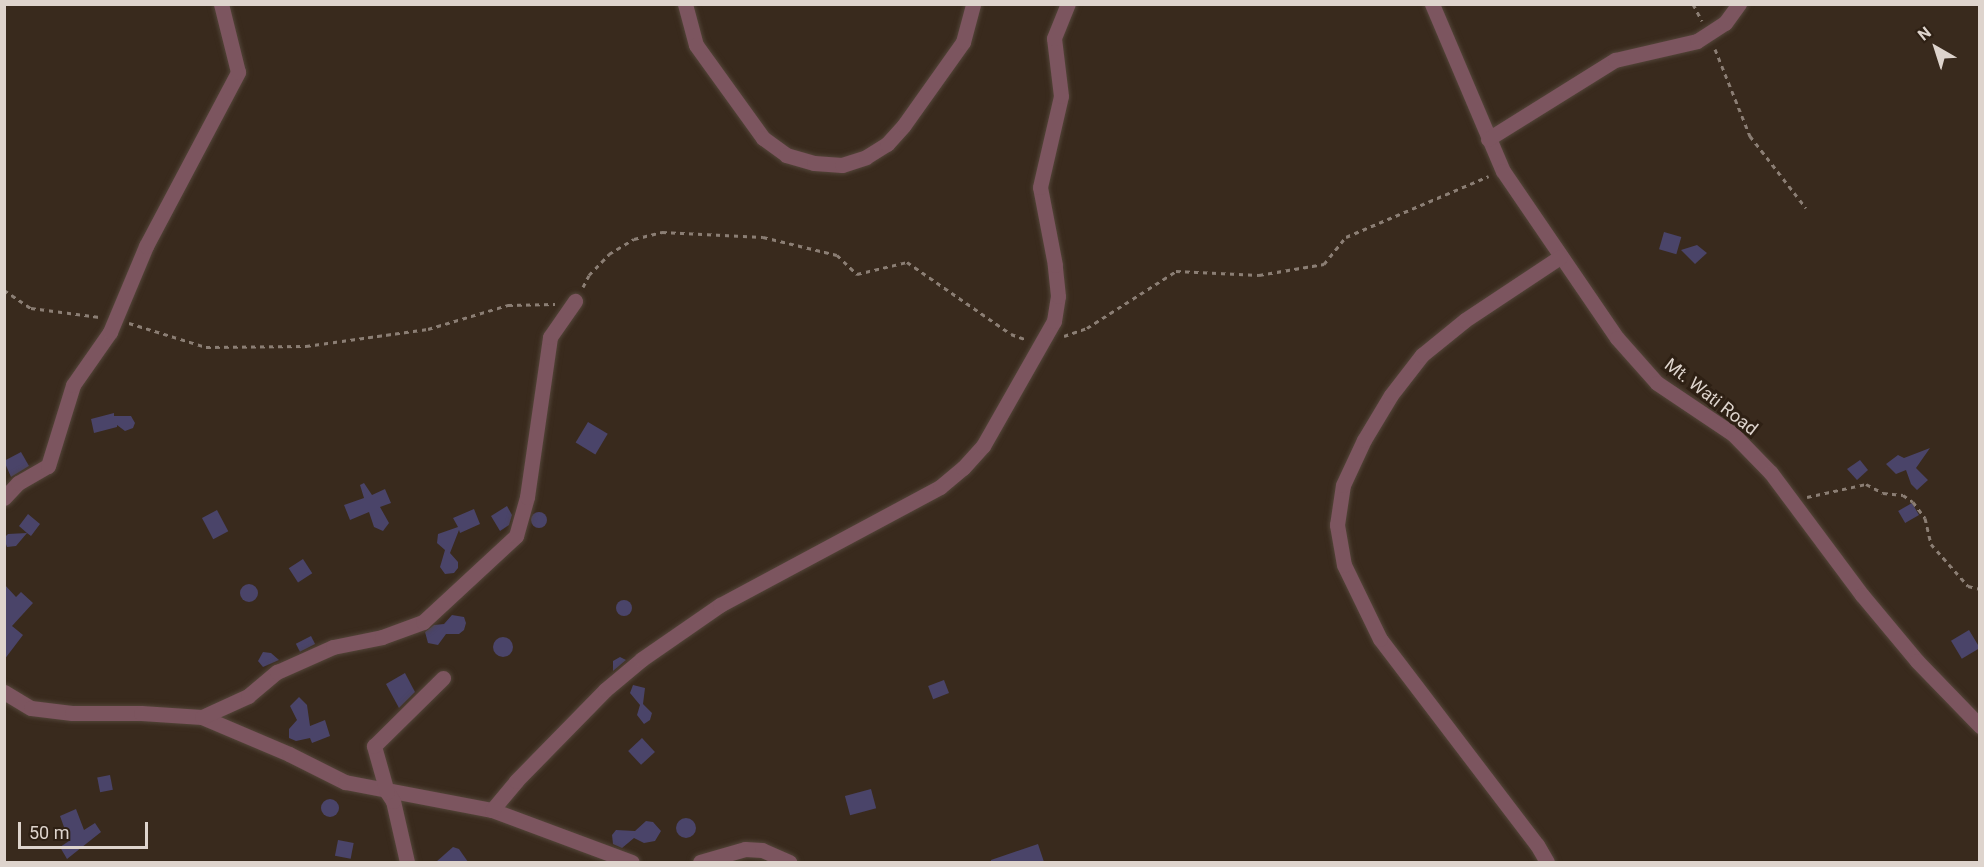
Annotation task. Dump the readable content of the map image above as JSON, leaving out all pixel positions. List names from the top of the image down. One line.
{"streets":{"street":["Mt. Wati Road"]},"scale_bar":"50 m","north":"top left"}
